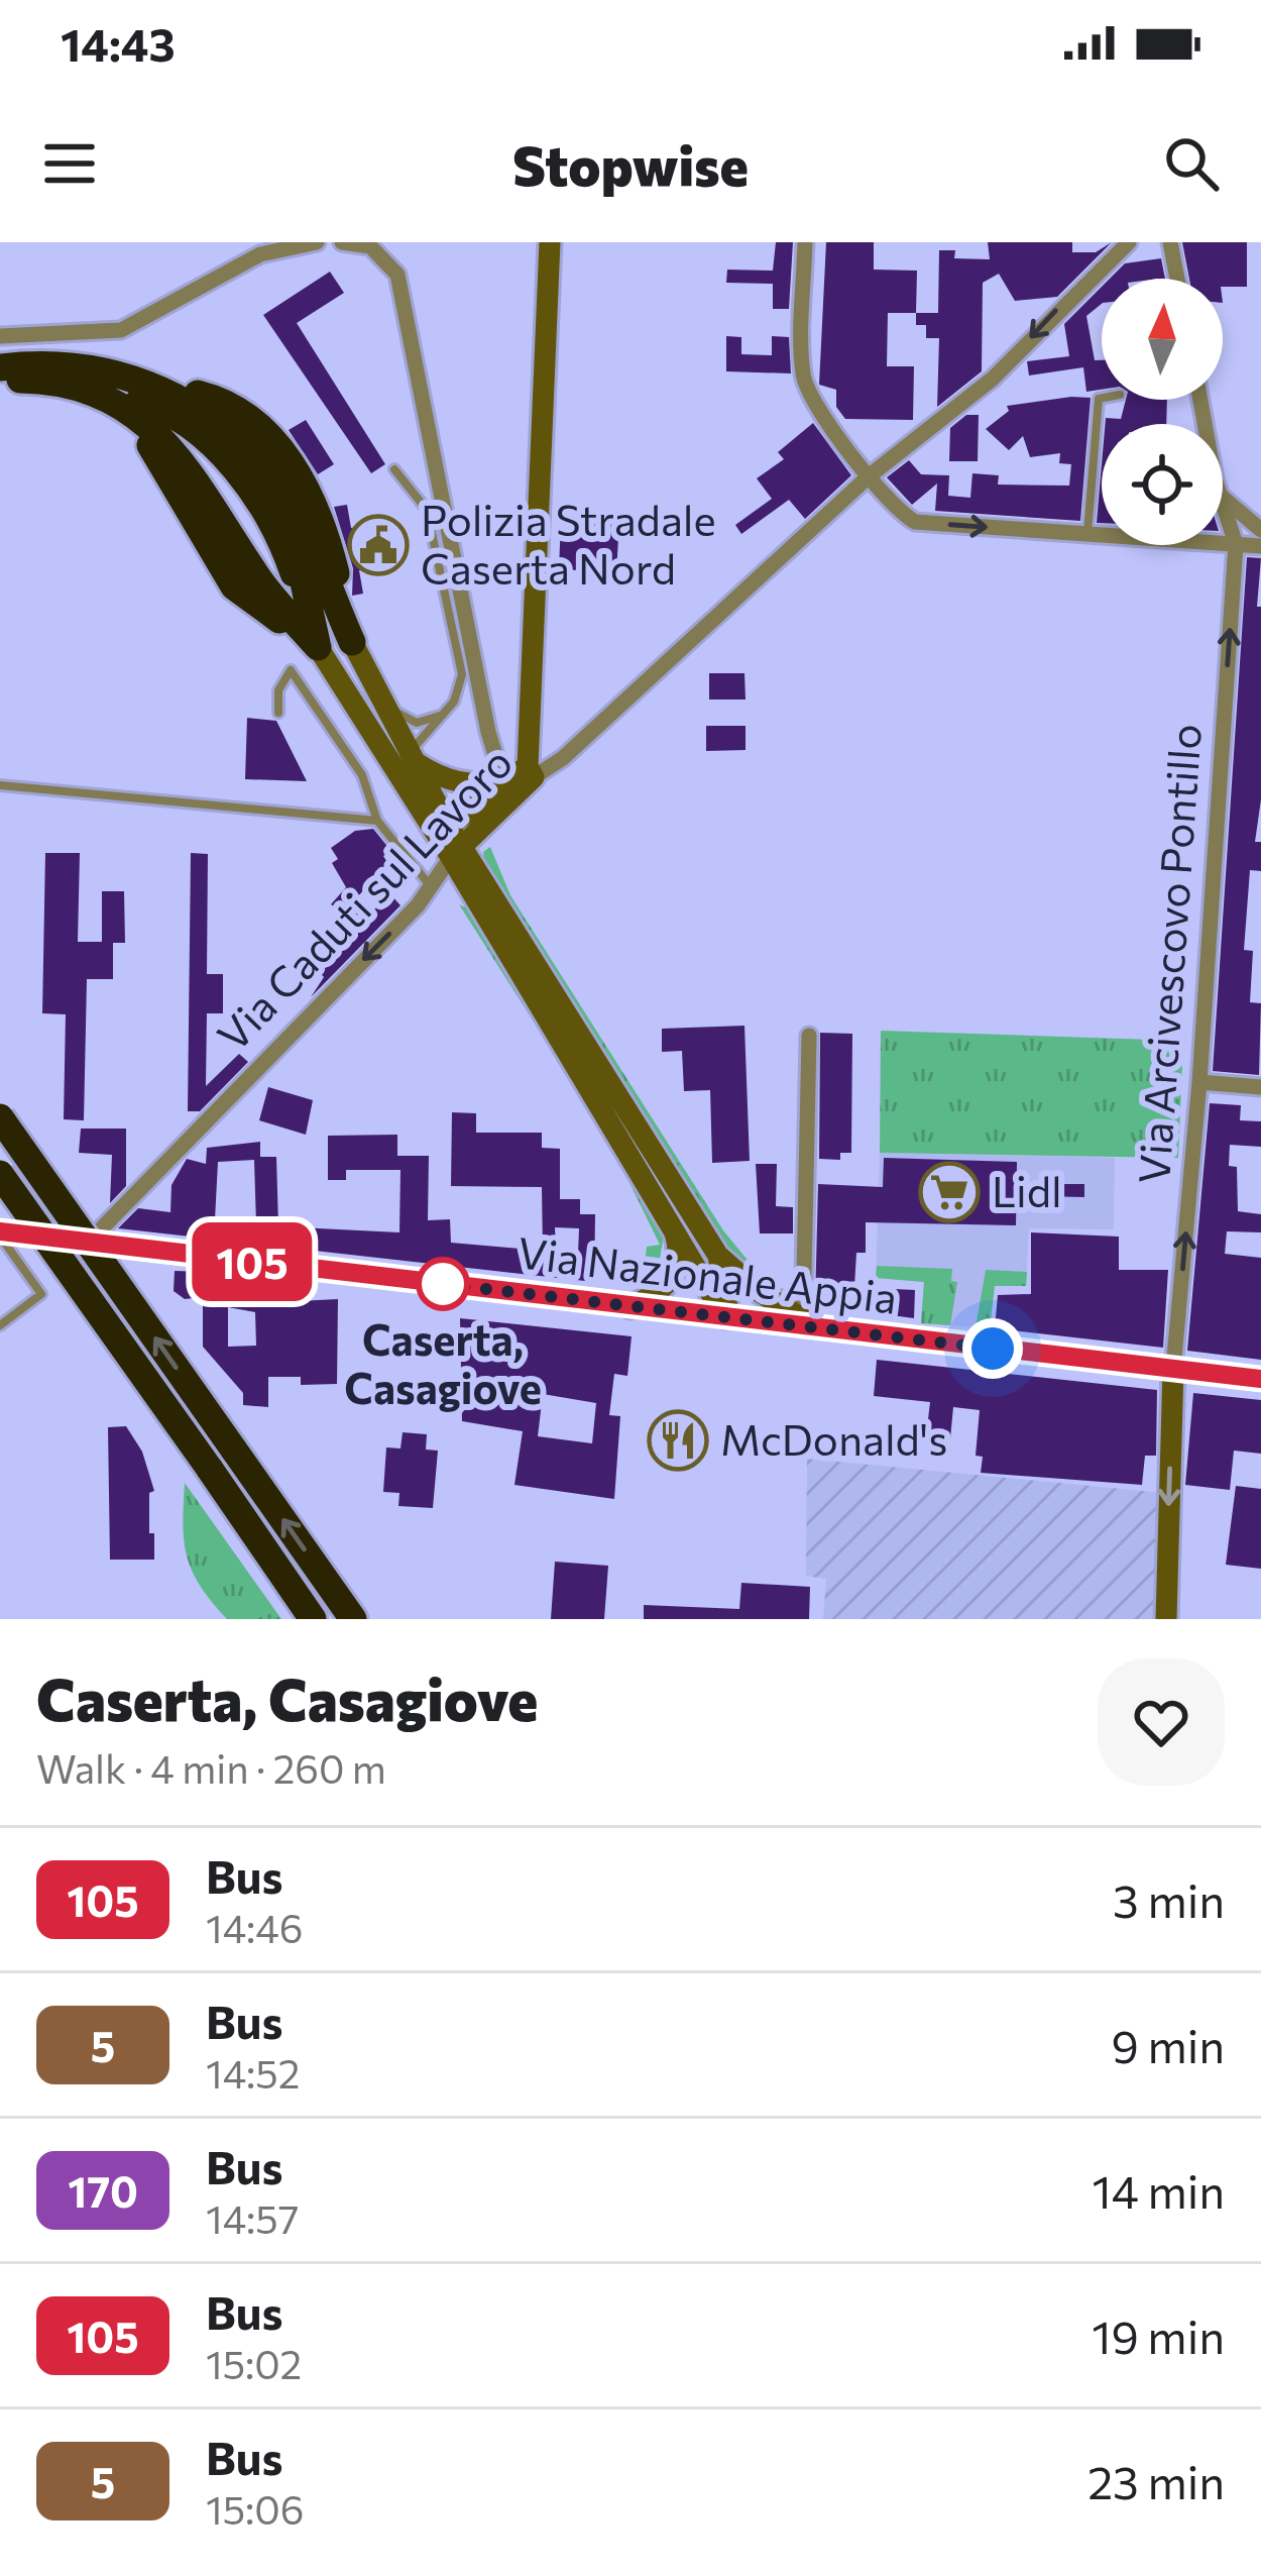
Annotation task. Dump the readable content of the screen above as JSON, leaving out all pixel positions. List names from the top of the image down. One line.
{"streets":{"main road":["Via Nazionale Appia"],"street":["Via Caduti sul Lavoro","Via Arcivescovo Pontillo"]},"crossings":[["Via Caduti sul Lavoro","Via Nazionale Appia"],["Via Arcivescovo Pontillo","Via Nazionale Appia"]],"one_way":["Via Caduti sul Lavoro","Via Arcivescovo Pontillo"],"places":{"public building":["Polizia Stradale Caserta Nord"],"supermarket":["Lidl"],"other":["Caserta, Casagiove"],"restaurant":["McDonald's"]},"lines":["bus line 105"],"north":"top","page":{"status":"14:43","header":"Stopwise","on_map":"105","heading":["Caserta, Casagiove","Walk · 4 min · 260 m"],"list":[{"mark":"105","name":"Bus","note":"14:46","value":"3 min"},{"mark":"5","name":"Bus","note":"14:52","value":"9 min"},{"mark":"170","name":"Bus","note":"14:57","value":"14 min"},{"mark":"105","name":"Bus","note":"15:02","value":"19 min"},{"mark":"5","name":"Bus","note":"15:06","value":"23 min"}]}}
